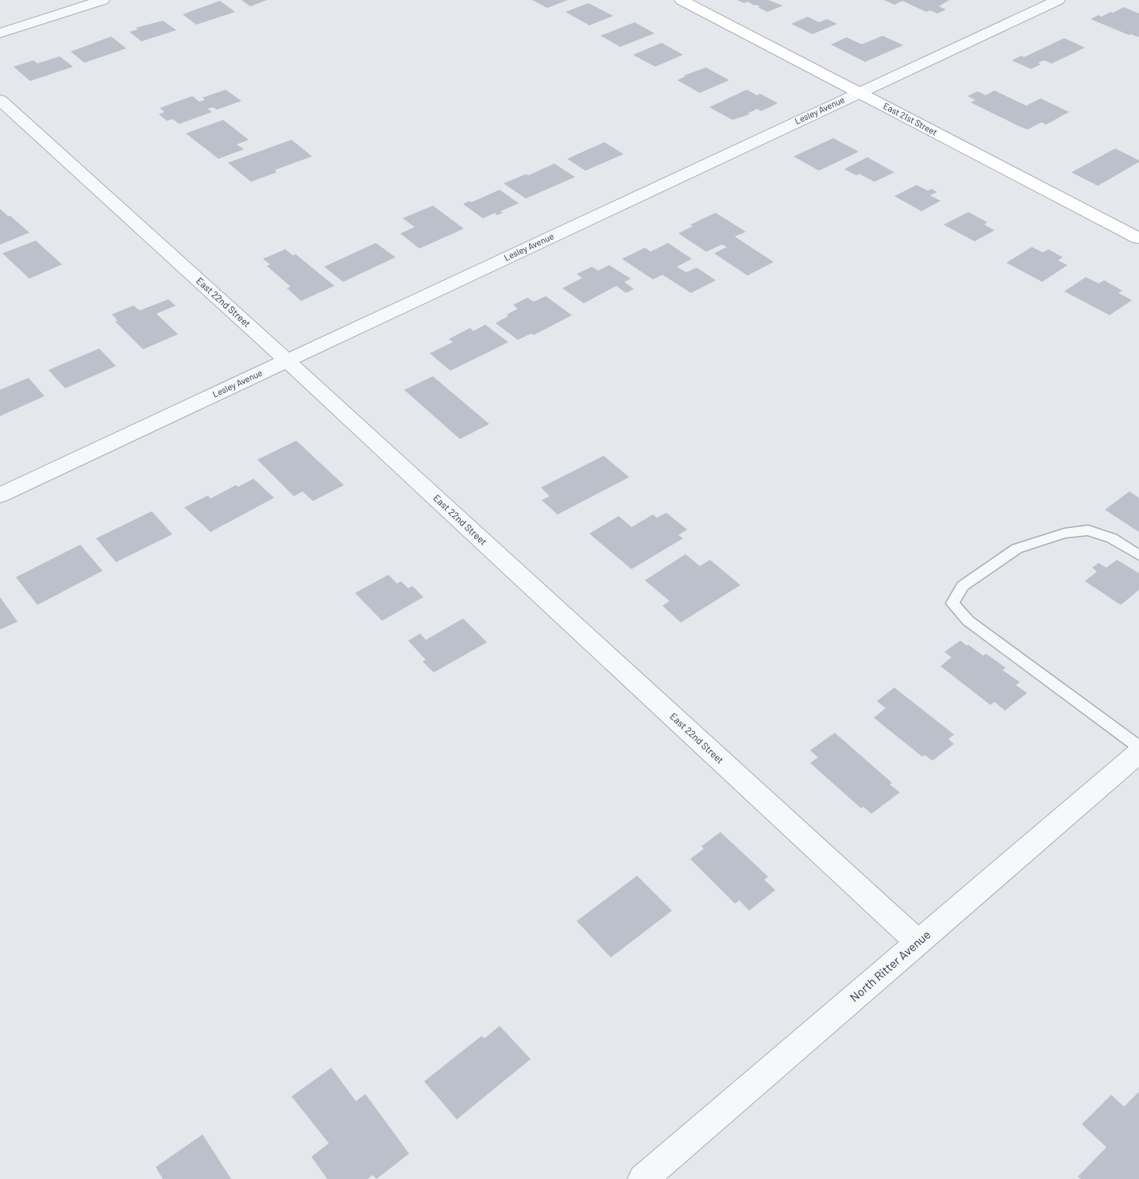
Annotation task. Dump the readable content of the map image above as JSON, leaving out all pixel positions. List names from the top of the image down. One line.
{"streets":{"main road":["East 21st Street"],"street":["Lesley Avenue","East 22nd Street","North Ritter Avenue"]},"crossings":[["Lesley Avenue","East 21st Street"],["Lesley Avenue","East 22nd Street"],["East 22nd Street","North Ritter Avenue"]]}
